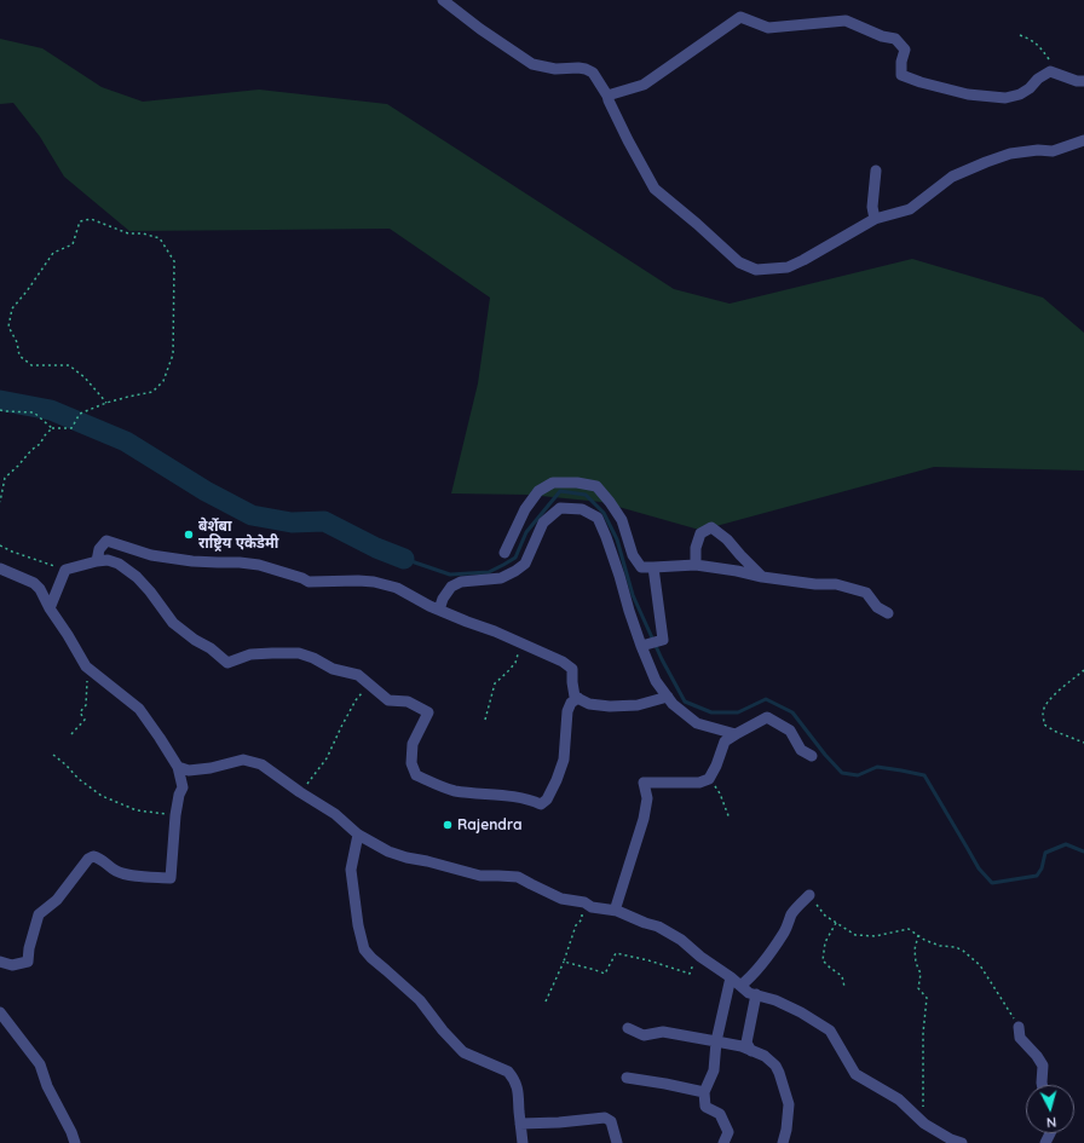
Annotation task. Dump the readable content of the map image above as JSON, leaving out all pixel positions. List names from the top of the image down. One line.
{"places":["बेर्शेबा राष्ट्रिय एकेडेमी","Rajendra"],"north":"bottom"}
